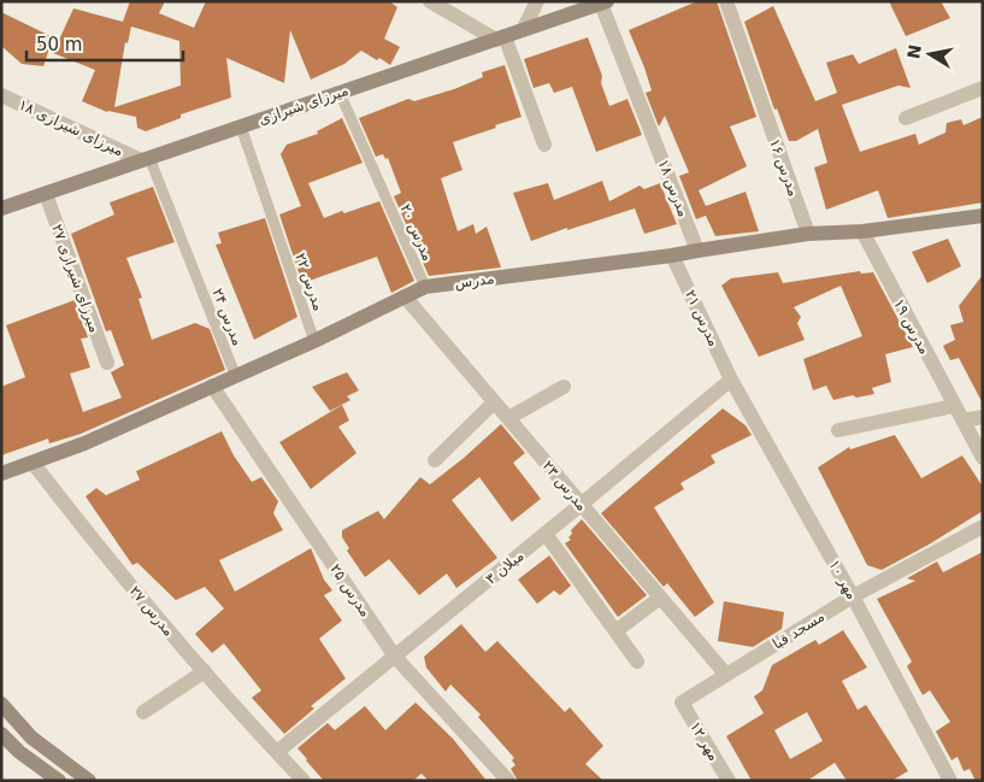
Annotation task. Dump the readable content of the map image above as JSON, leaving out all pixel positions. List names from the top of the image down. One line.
{"streets":{"street":["میرزای شیرازی","میرزای شیرازی ۱۸","مدرس ۱۶","مدرس ۱۸","میرزای شیرازی ۲۷","مدرس","مدرس ۲۱","مدرس ۱۹","مدرس ۲۳","میلان ۳","مهر ۱۰","مدرس ۲۵","مدرس ۲۷","مسجد قبا","مهر ۱۲"],"lane":["مدرس ۲۰","مدرس ۲۲","مدرس ۲۴"]},"crossings":[["میرزای شیرازی","میرزای شیرازی ۱۸"],["میرزای شیرازی","مدرس ۱۸"],["میرزای شیرازی","مدرس ۲۰"],["میرزای شیرازی","میرزای شیرازی ۲۷"],["میرزای شیرازی","مدرس ۲۲"],["میرزای شیرازی","مدرس ۲۴"],["میرزای شیرازی ۱۸","مدرس ۲۴"],["مدرس ۱۶","مدرس"],["مدرس ۱۸","مدرس"],["مدرس ۲۰","مدرس"],["مدرس","مدرس ۲۲"],["مدرس","مدرس ۲۴"],["مدرس","مدرس ۲۱"],["مدرس","مدرس ۱۹"],["مدرس","مدرس ۲۳"],["مدرس","مدرس ۲۵"],["مدرس","مدرس ۲۷"],["مدرس ۲۱","میلان ۳"],["مدرس ۲۱","مهر ۱۰"],["مدرس ۲۳","میلان ۳"],["مدرس ۲۳","مسجد قبا"],["میلان ۳","مهر ۱۰"],["میلان ۳","مدرس ۲۵"],["میلان ۳","مدرس ۲۷"],["مهر ۱۰","مسجد قبا"],["مسجد قبا","مهر ۱۲"]],"scale_bar":"50 m","north":"left"}
